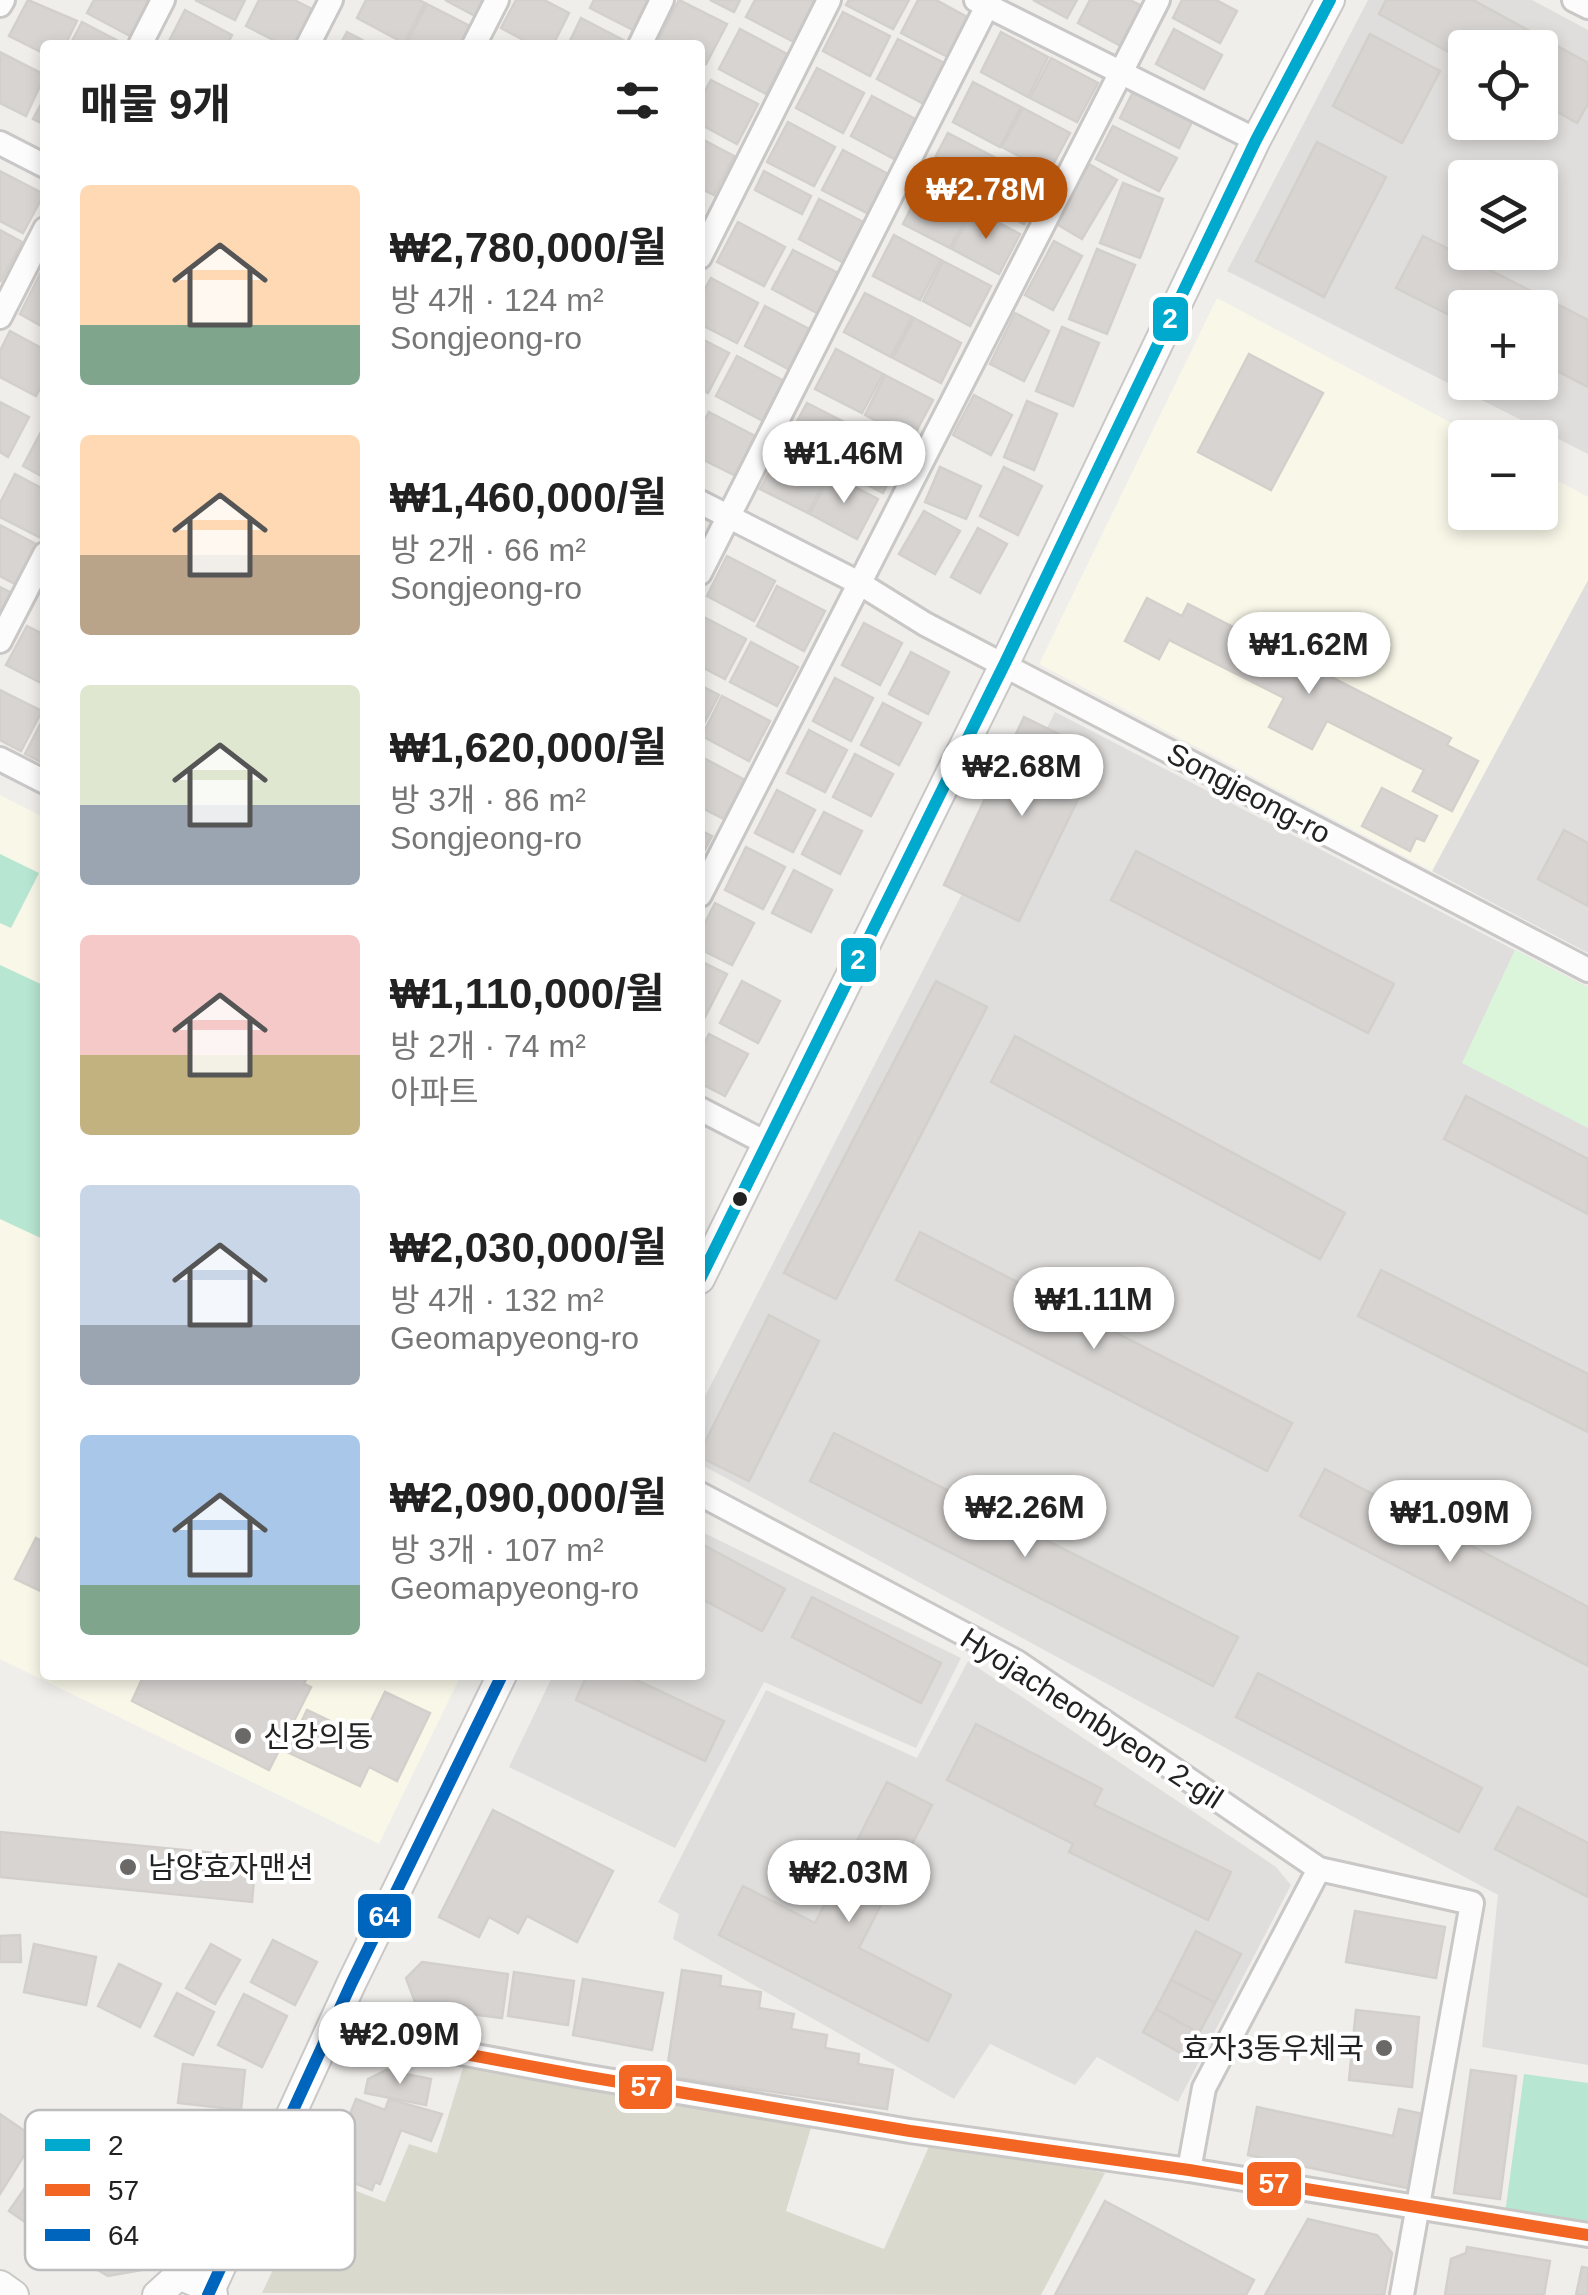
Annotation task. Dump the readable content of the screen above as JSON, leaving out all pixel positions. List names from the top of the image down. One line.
{"streets":{"street":["Songjeong-ro","Hyojacheonbyeon 2-gil"]},"places":["신강의동","남양효자맨션","효자3동우체국"],"lines":["transit line 2","transit line 64","transit line 57"],"legend":["2","57","64"],"page":{"map_buttons":["+","−"],"heading":"매물 9개","price":["₩2.78M","₩1.46M","₩1.62M","₩2.68M","₩1.11M","₩2.26M","₩1.09M","₩2.03M","₩2.09M"],"list":[{"name":"₩2,780,000/월","note":"방 4개 · 124 m² · Songjeong-ro"},{"name":"₩1,460,000/월","note":"방 2개 · 66 m² · Songjeong-ro"},{"name":"₩1,620,000/월","note":"방 3개 · 86 m² · Songjeong-ro"},{"name":"₩1,110,000/월","note":"방 2개 · 74 m² · 아파트"},{"name":"₩2,030,000/월","note":"방 4개 · 132 m² · Geomapyeong-ro"},{"name":"₩2,090,000/월","note":"방 3개 · 107 m² · Geomapyeong-ro"}]}}
